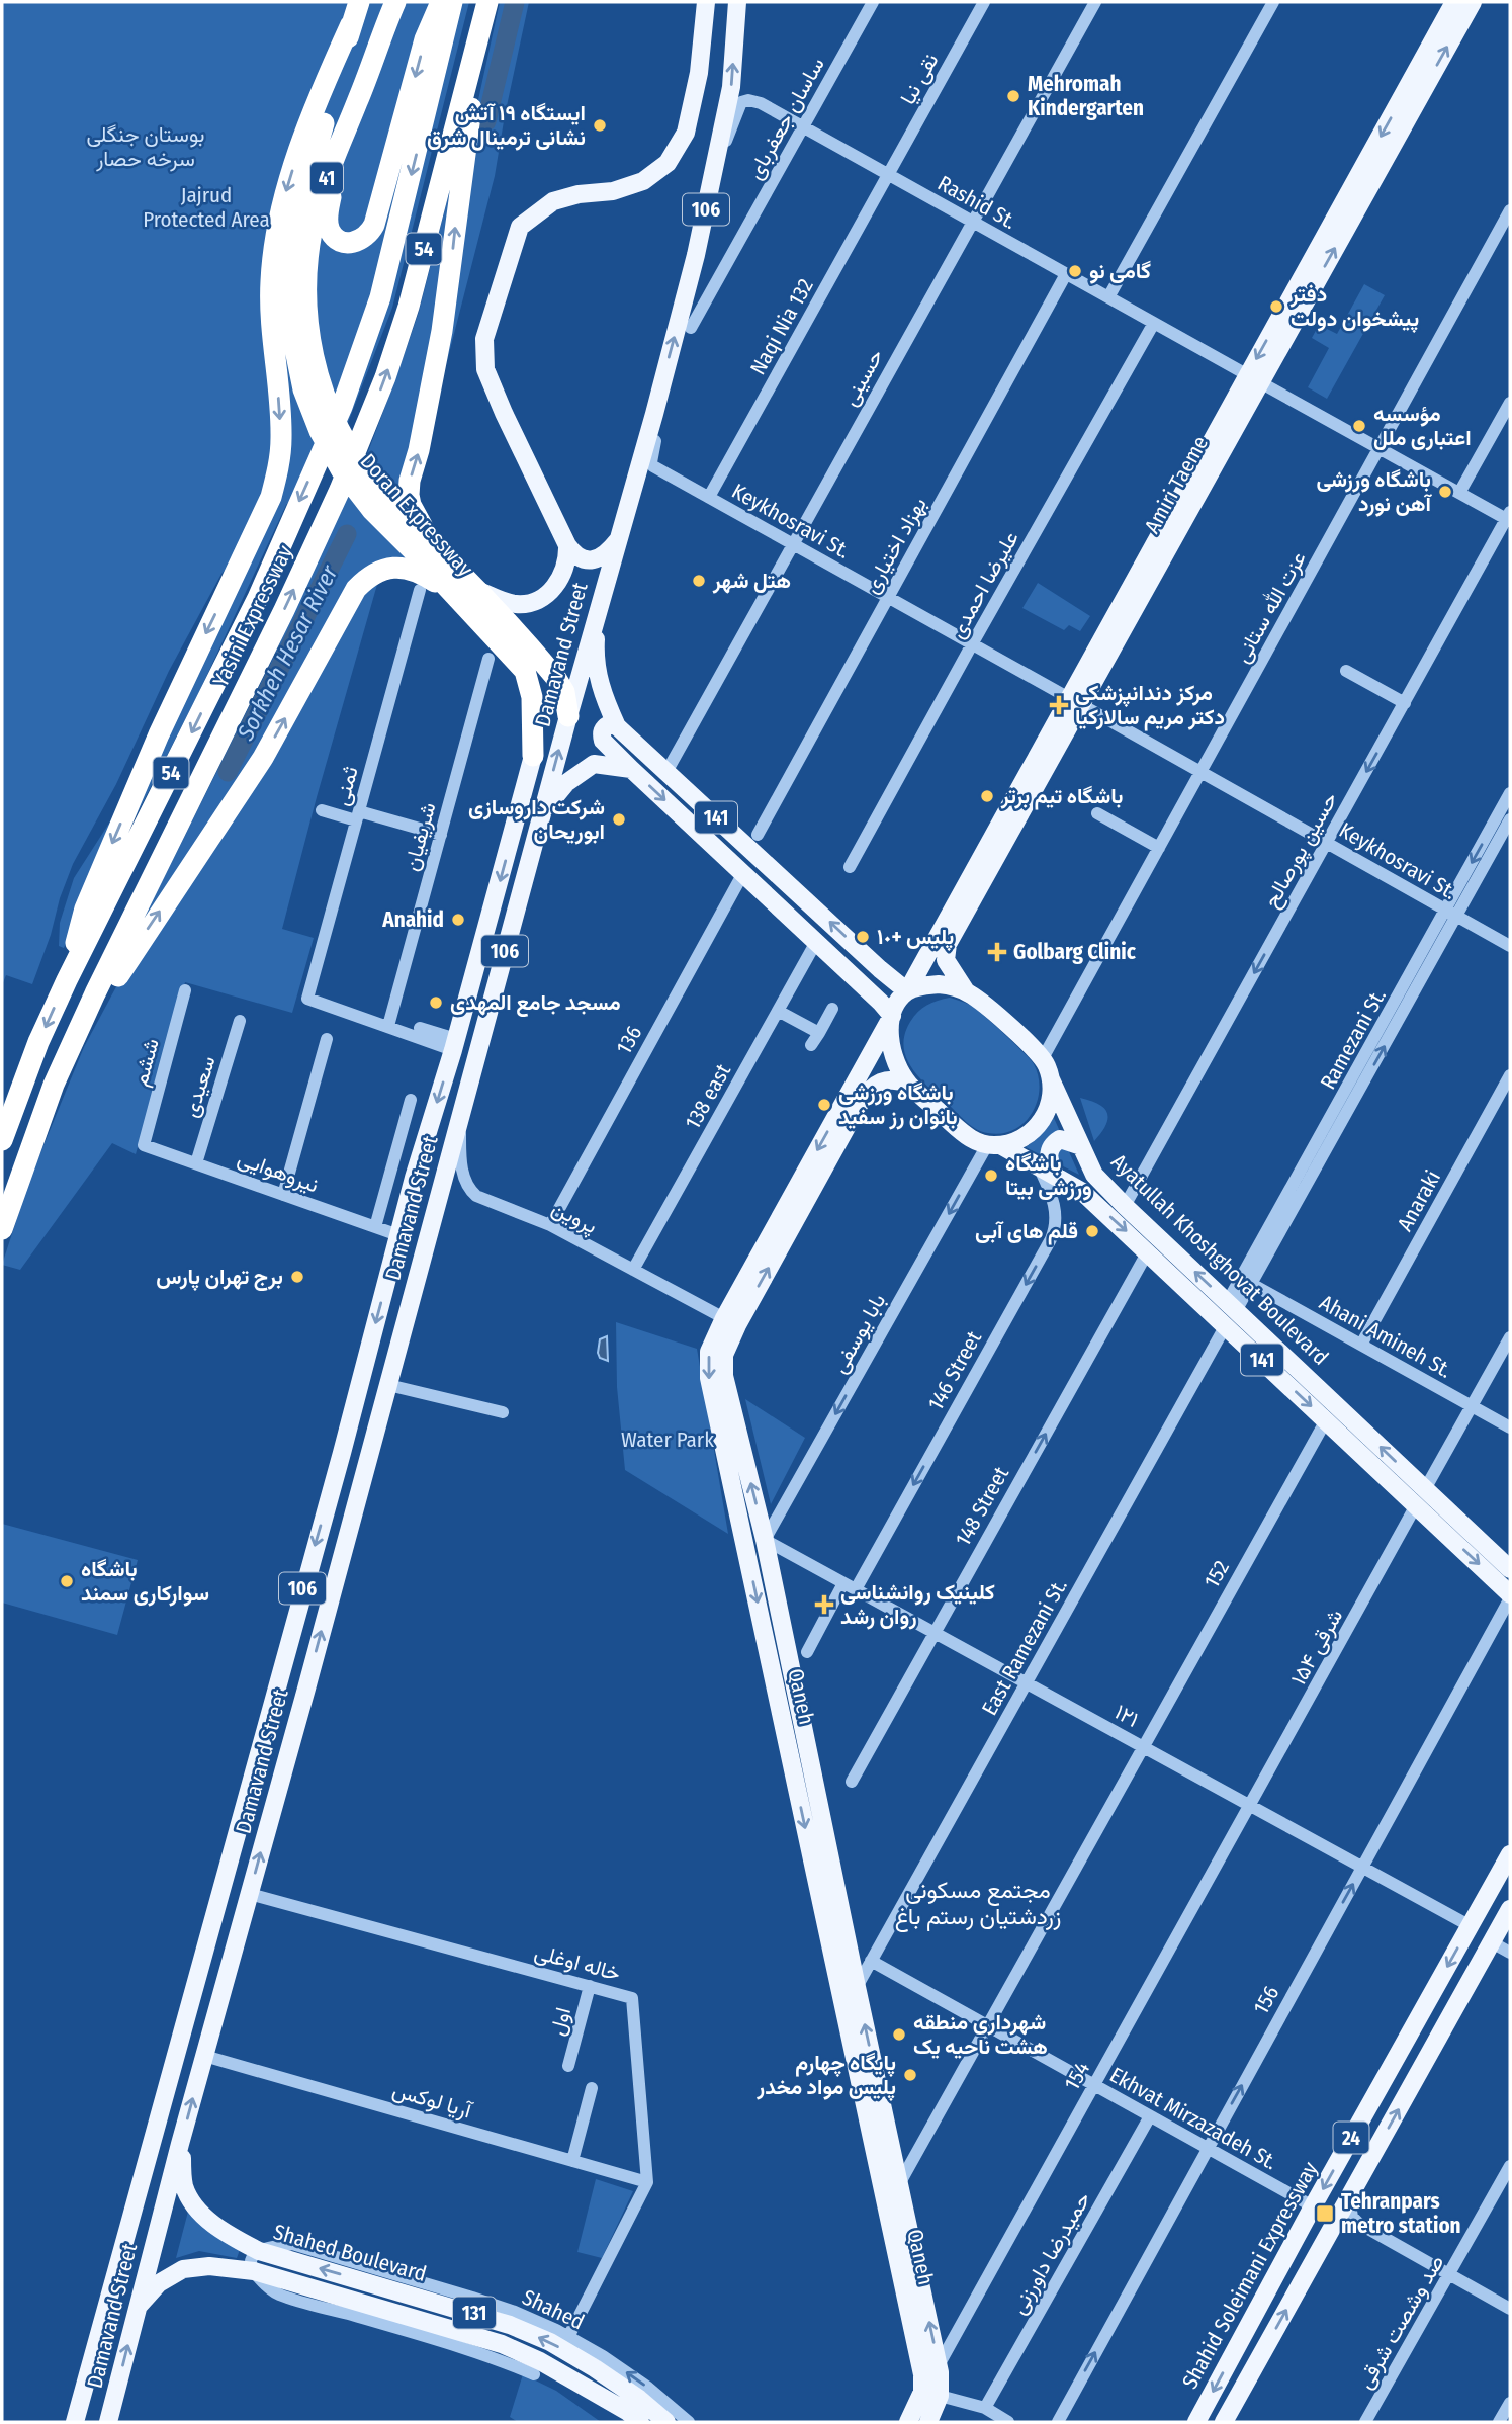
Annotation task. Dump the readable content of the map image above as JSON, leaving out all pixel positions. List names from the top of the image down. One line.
{"streets":{"highway":["41","54","Doran Expressway","Yasini Expressway"],"main road":["106","Amiri Taeme","Damavand Street","141","Ayatullah Khoshghovat Boulevard","Qaneh","24","Shahed Boulevard","Shahid Soleimani Expressway","131"],"street":["نقی نیا","ساسان جعفربای","Rashid St.","Naqi Nia 132","حسینی","Keykhosravi St.","بهزاد اختیاری","علیرضا احمدی","عزت الله ستانی","ثمنی","شریفیان","حسین پورصالح","Ramezani St.","136","ششم","سعیدی","138 east","نیروهوایی","Anaraki","پروین","بابا یوسفی","Ahani Amineh St.","146 Street","148 Street","152","East Ramezani St.","۱۵۴ شرقی","۱۲۱","خاله اوغلی","156","اول","154","آریا لوکس","Ekhvat Mirzazadeh St.","حمیدرضا داورزنی","Shahed","صد وشصت شرقی"]},"crossings":[["نقی نیا","Rashid St."],["نقی نیا","Naqi Nia 132"],["ساسان جعفربای","Rashid St."],["Rashid St.","Naqi Nia 132"],["Rashid St.","حسینی"],["Rashid St.","Amiri Taeme"],["Rashid St.","بهزاد اختیاری"],["Rashid St.","علیرضا احمدی"],["Rashid St.","عزت الله ستانی"],["Rashid St.","Damavand Street"],["Rashid St.","حسین پورصالح"],["Naqi Nia 132","Keykhosravi St."],["حسینی","Keykhosravi St."],["حسینی","141"],["Amiri Taeme","Keykhosravi St."],["Amiri Taeme","عزت الله ستانی"],["Amiri Taeme","141"],["Amiri Taeme","Ayatullah Khoshghovat Boulevard"],["Amiri Taeme","بابا یوسفی"],["Amiri Taeme","Qaneh"],["Doran Expressway","Damavand Street"],["Keykhosravi St.","بهزاد اختیاری"],["Keykhosravi St.","علیرضا احمدی"],["Keykhosravi St.","عزت الله ستانی"],["Keykhosravi St.","Damavand Street"],["Keykhosravi St.","حسین پورصالح"],["Keykhosravi St.","Ramezani St."],["عزت الله ستانی","141"],["عزت الله ستانی","Ayatullah Khoshghovat Boulevard"],["عزت الله ستانی","بابا یوسفی"],["عزت الله ستانی","Qaneh"],["Damavand Street","141"],["Damavand Street","نیروهوایی"],["Damavand Street","پروین"],["Damavand Street","خاله اوغلی"],["Damavand Street","آریا لوکس"],["Damavand Street","Shahed Boulevard"],["ثمنی","شریفیان"],["141","136"],["141","138 east"],["141","Ayatullah Khoshghovat Boulevard"],["141","بابا یوسفی"],["141","Qaneh"],["حسین پورصالح","Ayatullah Khoshghovat Boulevard"],["Ramezani St.","Ayatullah Khoshghovat Boulevard"],["Ramezani St.","Ahani Amineh St."],["136","پروین"],["ششم","نیروهوایی"],["سعیدی","نیروهوایی"],["138 east","پروین"],["Anaraki","Ahani Amineh St."],["پروین","Qaneh"],["Ayatullah Khoshghovat Boulevard","بابا یوسفی"],["Ayatullah Khoshghovat Boulevard","146 Street"],["Ayatullah Khoshghovat Boulevard","148 Street"],["Ayatullah Khoshghovat Boulevard","152"],["Ayatullah Khoshghovat Boulevard","East Ramezani St."],["Ayatullah Khoshghovat Boulevard","۱۵۴ شرقی"],["Ayatullah Khoshghovat Boulevard","Qaneh"],["Ayatullah Khoshghovat Boulevard","156"],["بابا یوسفی","Qaneh"],["بابا یوسفی","۱۲۱"],["146 Street","۱۲۱"],["148 Street","۱۲۱"],["152","Qaneh"],["152","۱۲۱"],["152","Ekhvat Mirzazadeh St."],["East Ramezani St.","Qaneh"],["East Ramezani St.","۱۲۱"],["East Ramezani St.","Ekhvat Mirzazadeh St."],["۱۵۴ شرقی","۱۲۱"],["۱۵۴ شرقی","154"],["Qaneh","۱۲۱"],["Qaneh","154"],["۱۲۱","156"],["۱۲۱","154"],["۱۲۱","Shahid Soleimani Expressway"],["خاله اوغلی","اول"],["خاله اوغلی","آریا لوکس"],["156","Ekhvat Mirzazadeh St."],["154","Ekhvat Mirzazadeh St."],["Ekhvat Mirzazadeh St.","حمیدرضا داورزنی"],["Ekhvat Mirzazadeh St.","Shahid Soleimani Expressway"],["Shahed Boulevard","Shahed"]],"one_way":["حسین پورصالح","بابا یوسفی","146 Street","148 Street","156"],"districts":["مجتمع مسکونی زردشتیان رستم باغ"],"water":["Sorkheh Hesar River"],"parks":["بوستان جنگلی سرخه حصار","Jajrud Protected Area","Water Park"],"places":{"other":["Mehromah Kindergarten","ایستگاه ۱۹ آتش نشانی ترمینال شرق","گامی نو","دفتر پیشخوان دولت","مؤسسه اعتباری ملل","باشگاه ورزشی آهن نورد","هتل شهر","باشگاه تیم برتر","شرکت داروسازی ابوریحان","Anahid","پلیس +١٠","مسجد جامع المهدی","باشگاه ورزشی بانوان رز سفید","باشگاه ورزشی بیتا","قلم های آبی","برج تهران پارس","باشگاه سوارکاری سمند","شهرداری منطقه هشت ناحیه یک","پایگاه چهارم پلیس مواد مخدر"],"health":["مرکز دندانپزشکی دکتر مریم سالارکیا","Golbarg Clinic","کلینیک روانشناسی روان رشد"],"transit":["Tehranpars metro station"]}}
